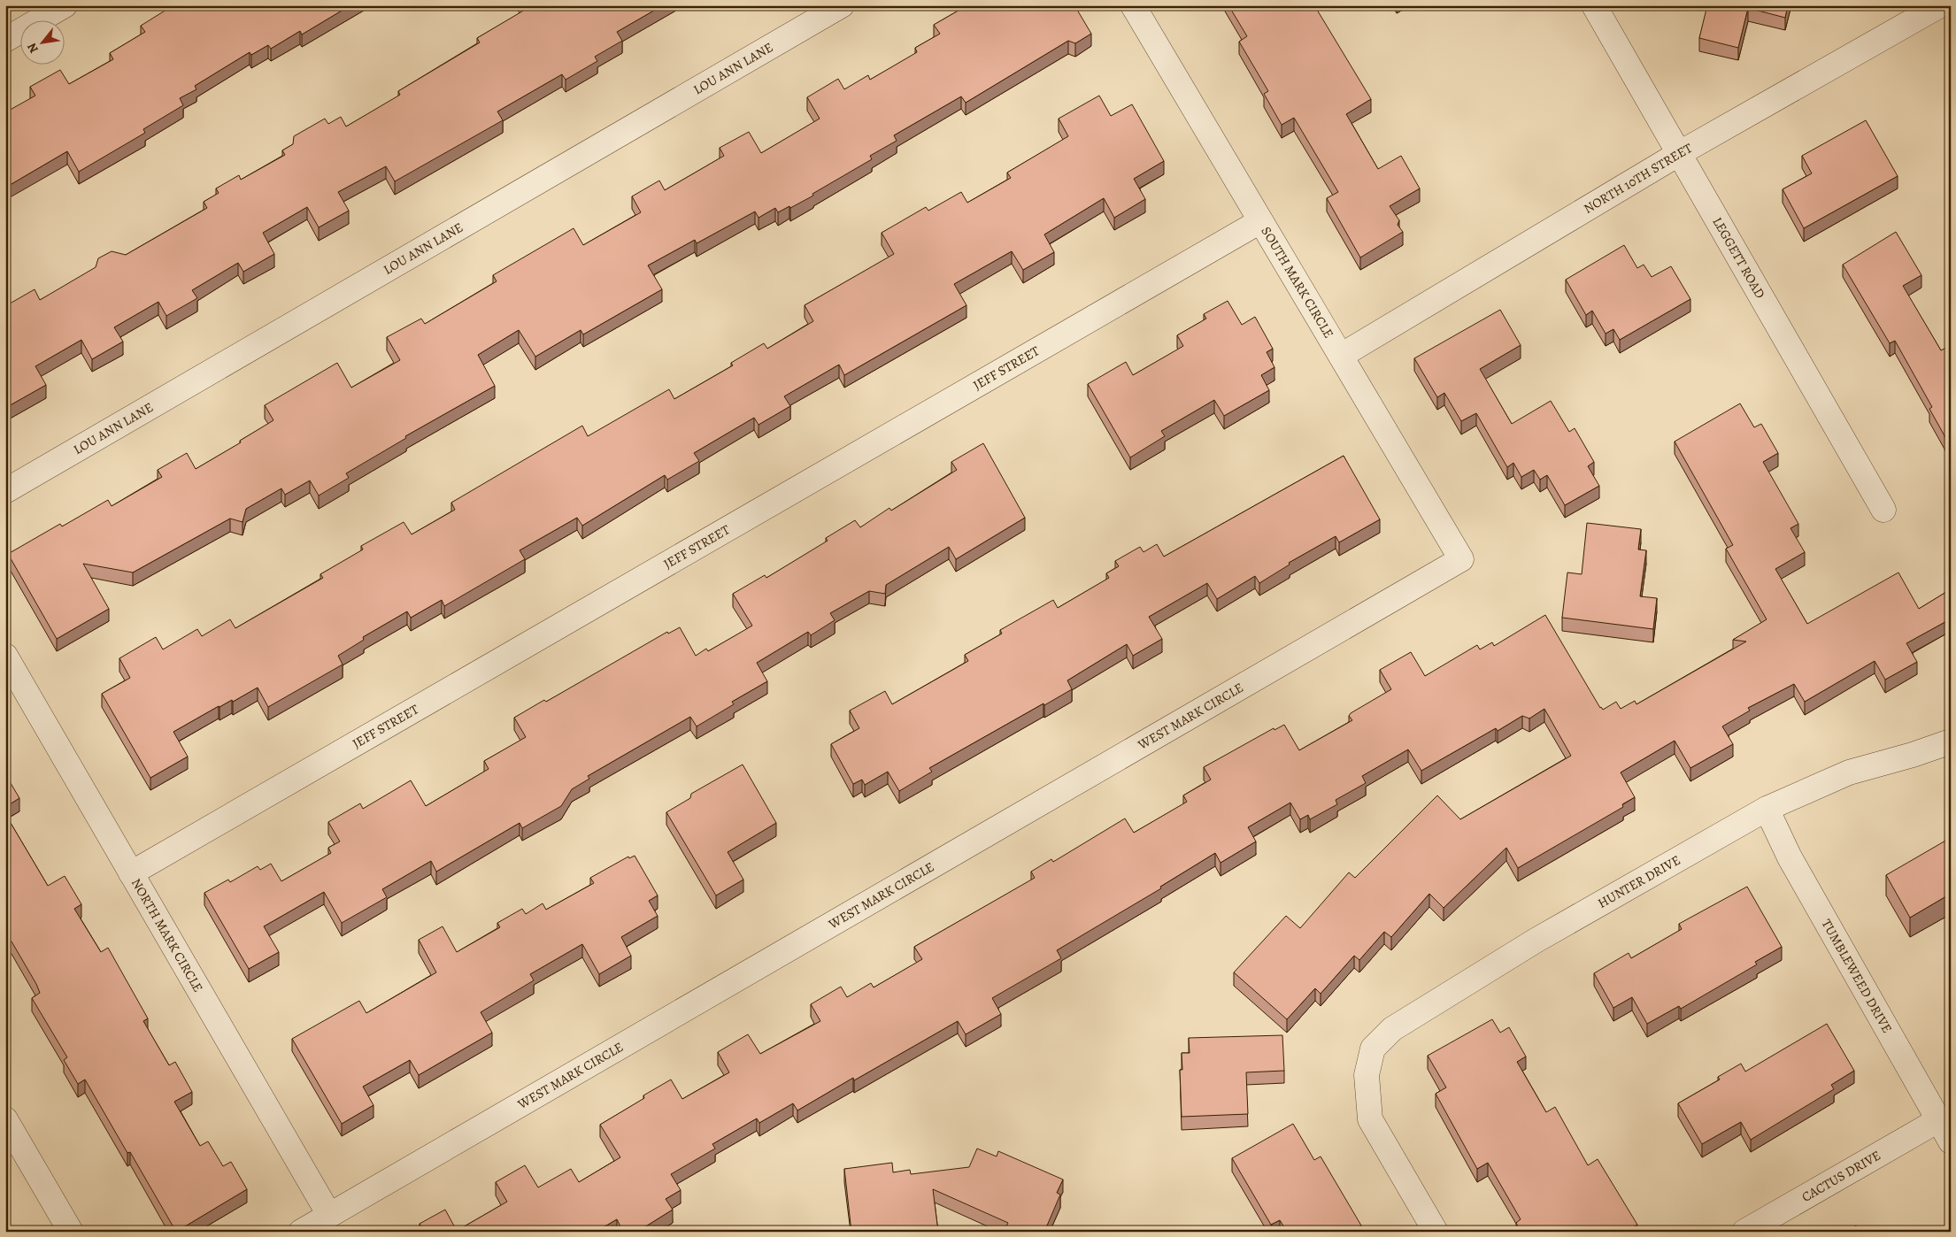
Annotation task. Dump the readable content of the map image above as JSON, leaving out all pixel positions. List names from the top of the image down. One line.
{"streets":{"street":["LOU ANN LANE","NORTH 10TH STREET","LEGGETT ROAD","SOUTH MARK CIRCLE","JEFF STREET","WEST MARK CIRCLE","HUNTER DRIVE","NORTH MARK CIRCLE","TUMBLEWEED DRIVE","CACTUS DRIVE"]},"crossings":[["NORTH 10TH STREET","LEGGETT ROAD"],["NORTH 10TH STREET","SOUTH MARK CIRCLE"],["SOUTH MARK CIRCLE","JEFF STREET"],["SOUTH MARK CIRCLE","WEST MARK CIRCLE"],["JEFF STREET","NORTH MARK CIRCLE"],["WEST MARK CIRCLE","NORTH MARK CIRCLE"],["HUNTER DRIVE","TUMBLEWEED DRIVE"],["TUMBLEWEED DRIVE","CACTUS DRIVE"]],"north":"bottom left"}
